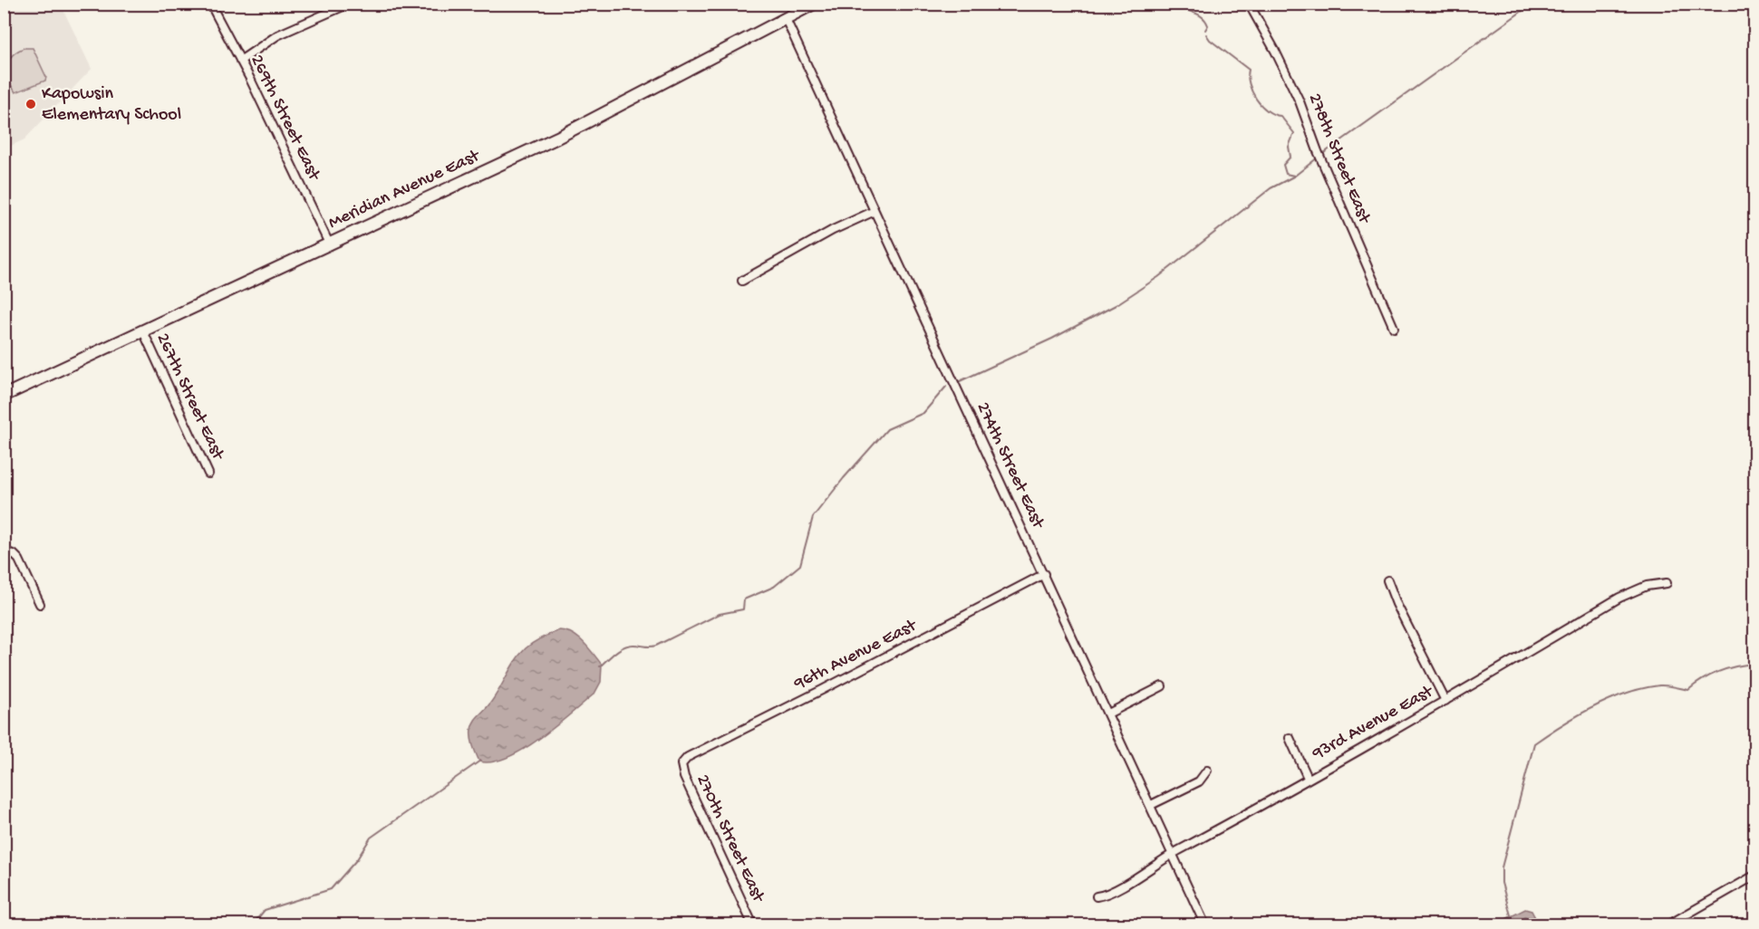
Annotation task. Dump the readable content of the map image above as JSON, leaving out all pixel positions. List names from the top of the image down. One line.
{"streets":{"main road":["Meridian Avenue East"],"street":["269th Street East","278th Street East","267th Street East","274th Street East","96th Avenue East","93rd Avenue East","270th Street East"]},"crossings":[["269th Street East","Meridian Avenue East"],["Meridian Avenue East","267th Street East"],["Meridian Avenue East","274th Street East"],["274th Street East","96th Avenue East"],["274th Street East","93rd Avenue East"],["96th Avenue East","270th Street East"]],"places":["Kapowsin Elementary School"]}
